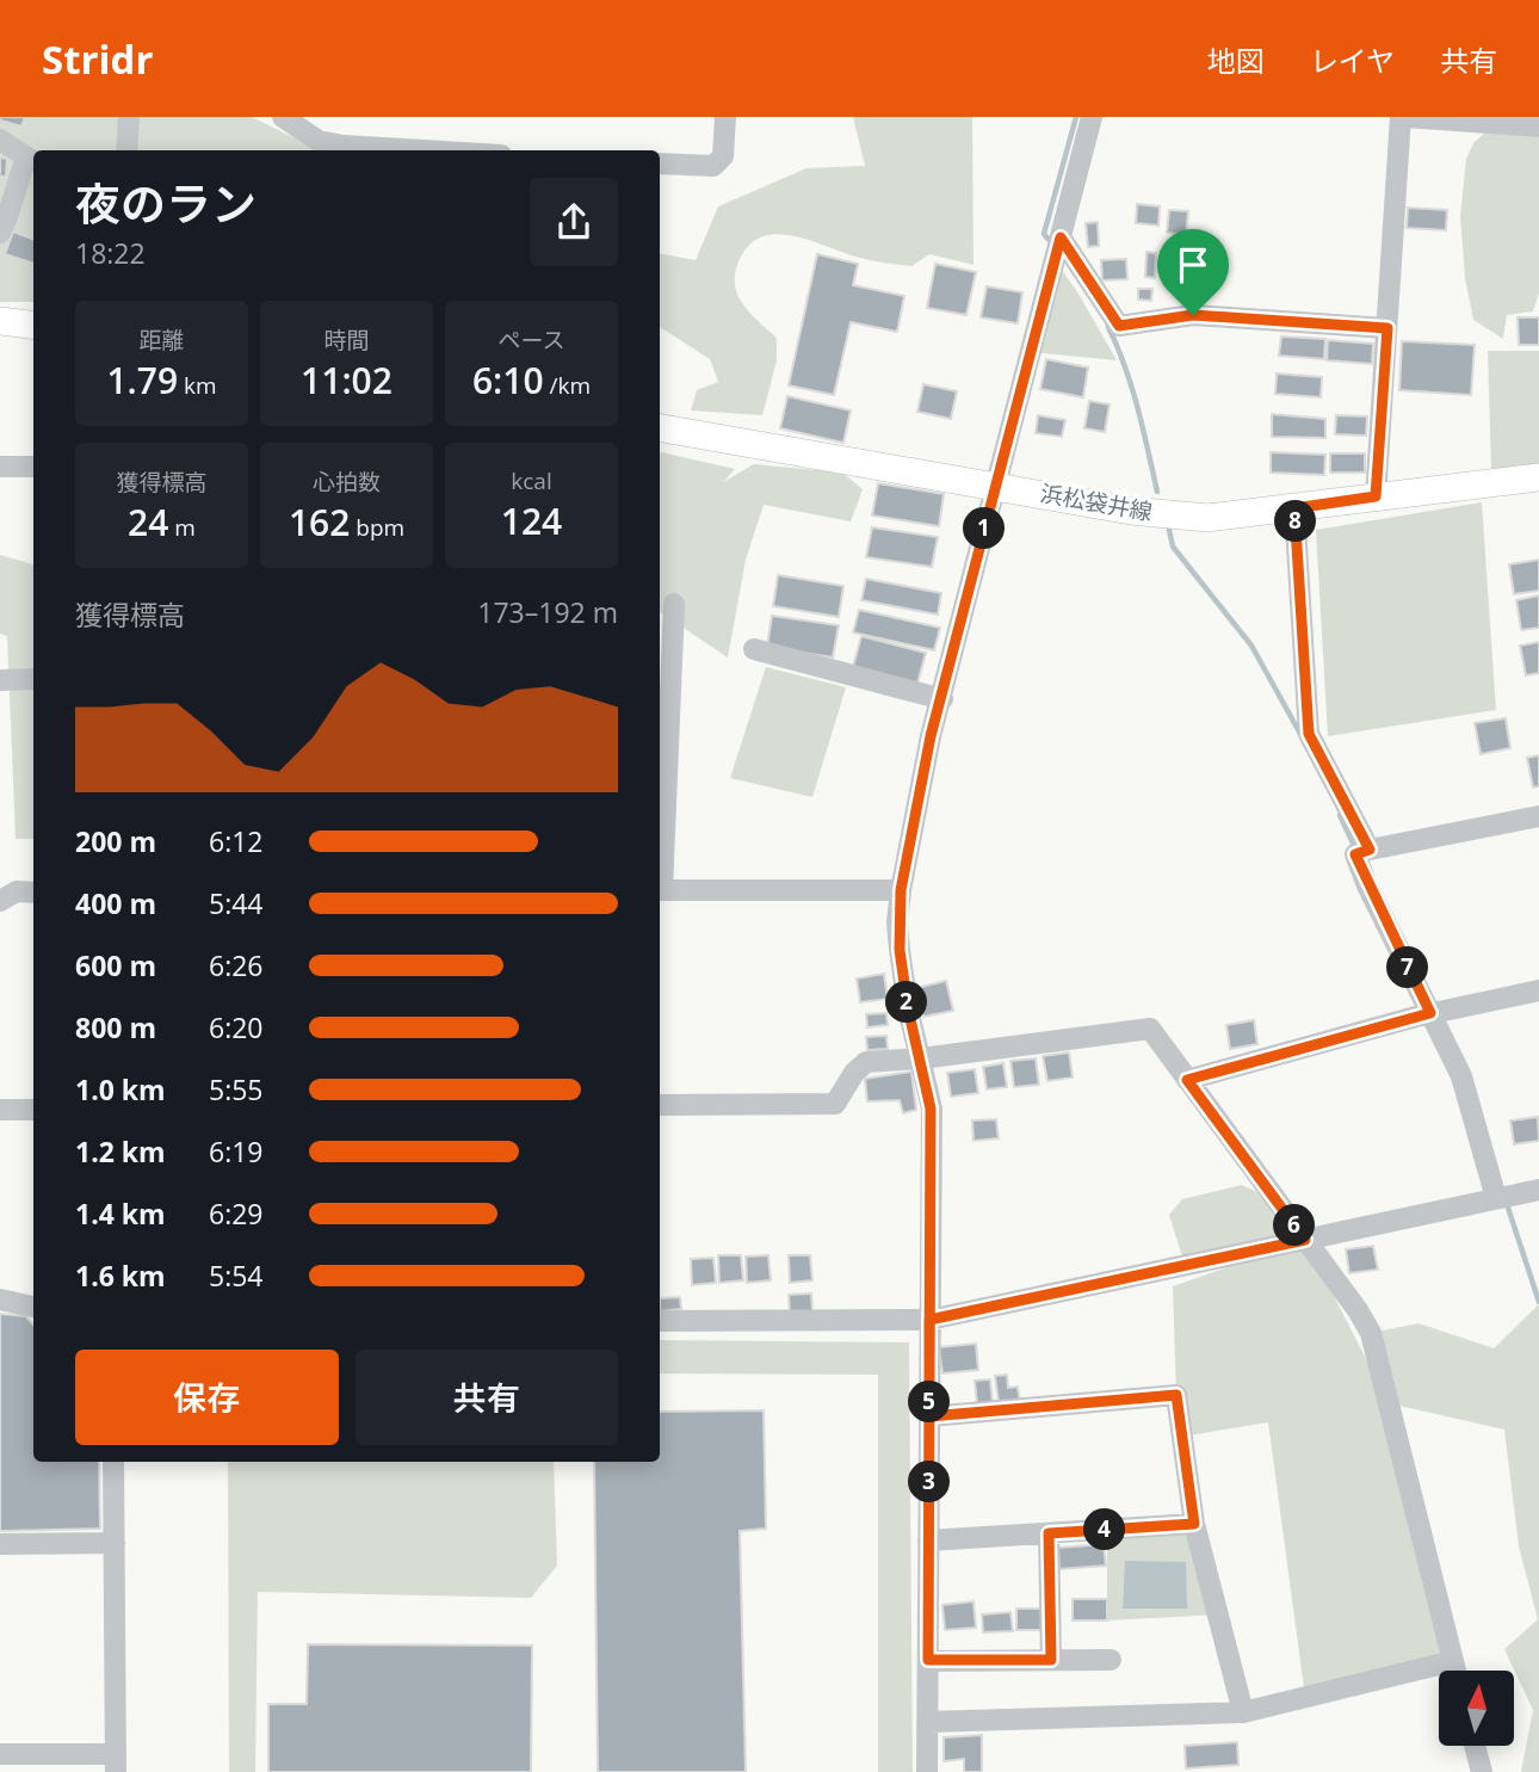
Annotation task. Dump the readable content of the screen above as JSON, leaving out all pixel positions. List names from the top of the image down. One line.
{"streets":{"main road":["浜松袋井線"]},"north":"top","page":{"header":"Stridr","nav":["地図","レイヤ","共有"],"heading":["夜のラン","18:22"],"stats":[["距離","1.79 km"],["時間","11:02"],["ペース","6:10 /km"],["獲得標高","24 m"],["心拍数","162 bpm"],["kcal","124"]],"pins":["8","1","7","2","6","5","3","4"],"chart":["獲得標高","173–192 m"],"list":[{"name":"200 m","note":"6:12"},{"name":"400 m","note":"5:44"},{"name":"600 m","note":"6:26"},{"name":"800 m","note":"6:20"},{"name":"1.0 km","note":"5:55"},{"name":"1.2 km","note":"6:19"},{"name":"1.4 km","note":"6:29"},{"name":"1.6 km","note":"5:54"}],"buttons":["保存","共有"]}}
